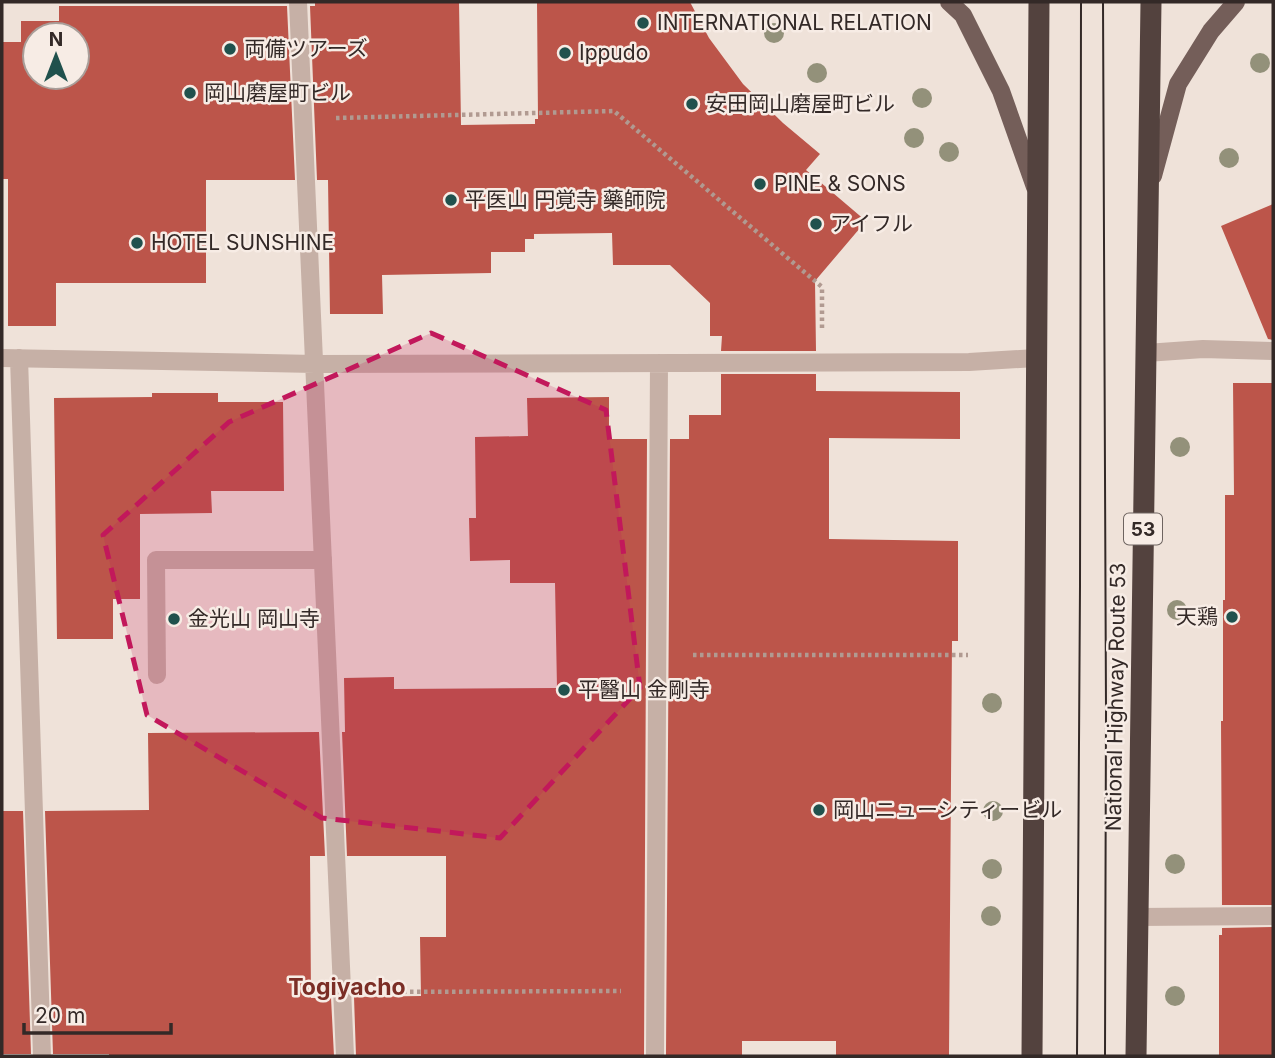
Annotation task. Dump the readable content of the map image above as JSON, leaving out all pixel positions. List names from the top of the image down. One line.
{"streets":{"highway":["53","National Highway Route 53"]},"districts":["Togiyacho"],"places":["INTERNATIONAL RELATION","両備ツアーズ","Ippudo","岡山磨屋町ビル","安田岡山磨屋町ビル","PINE & SONS","平医山 円覚寺 藥師院","アイフル","HOTEL SUNSHINE","天鶏","金光山 岡山寺","平醫山 金剛寺","岡山ニューシティービル"],"scale_bar":"20 m","north":"top"}
